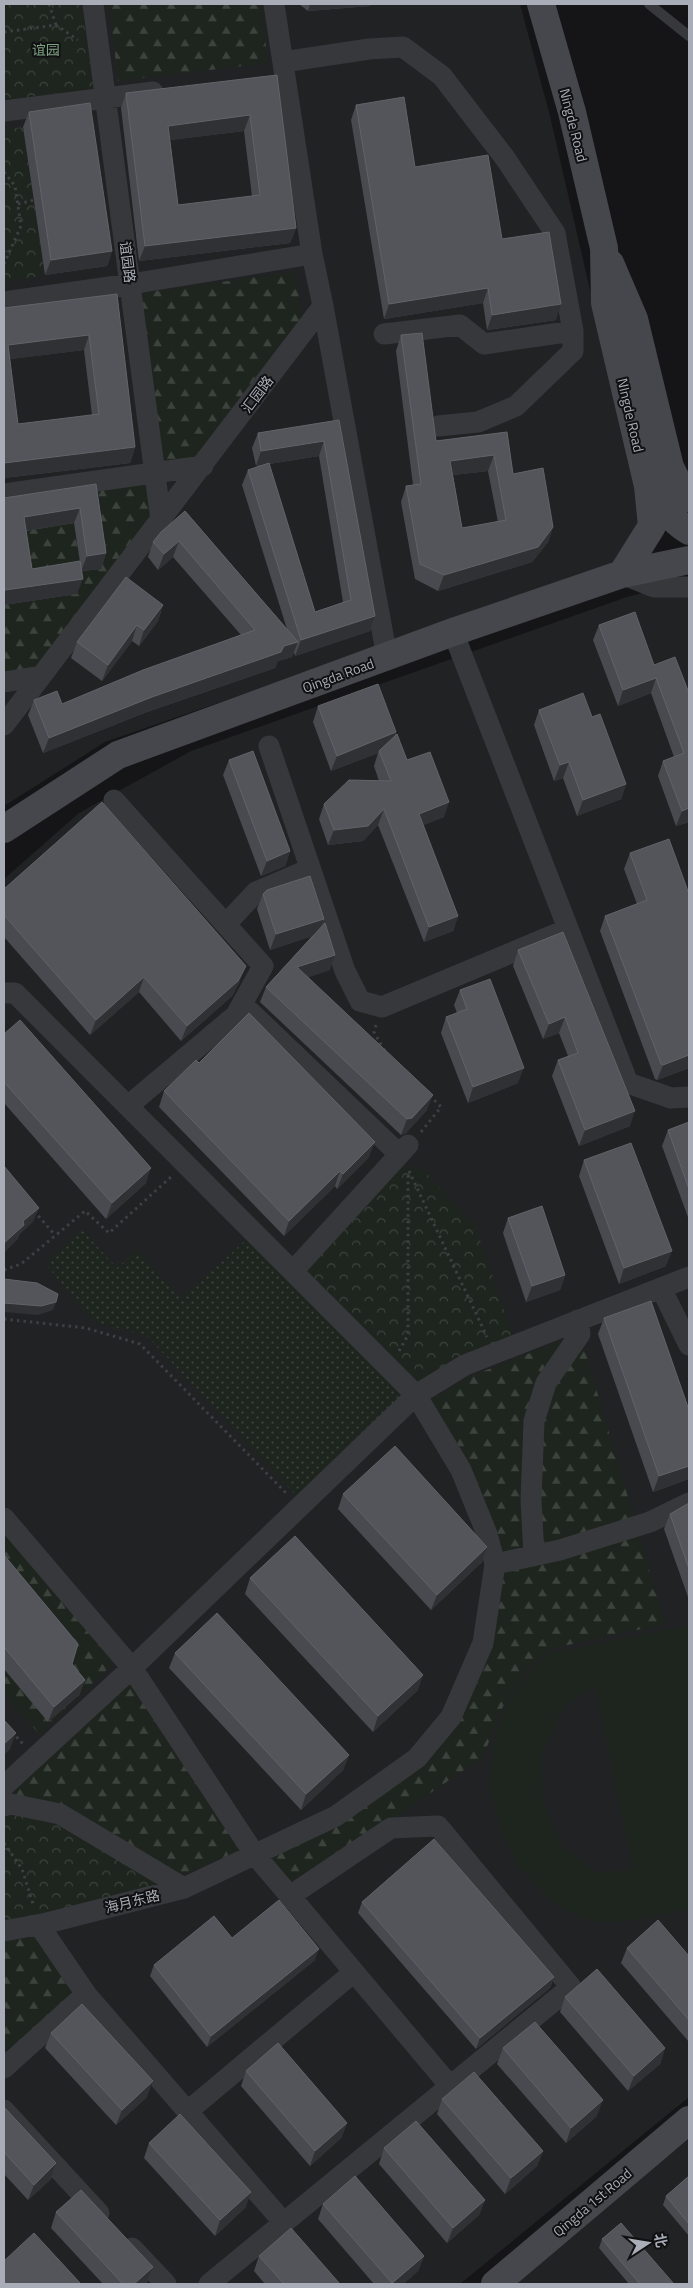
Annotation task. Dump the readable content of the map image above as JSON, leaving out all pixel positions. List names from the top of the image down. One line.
{"streets":{"street":["Ningde Road","谊园路","汇园路","NIngde Road","Qingda Road","Qingda 1st Road"]},"crossings":[["Ningde Road","NIngde Road"],["谊园路","汇园路"],["NIngde Road","Qingda Road"]],"parks":["谊园"],"north":"right"}
